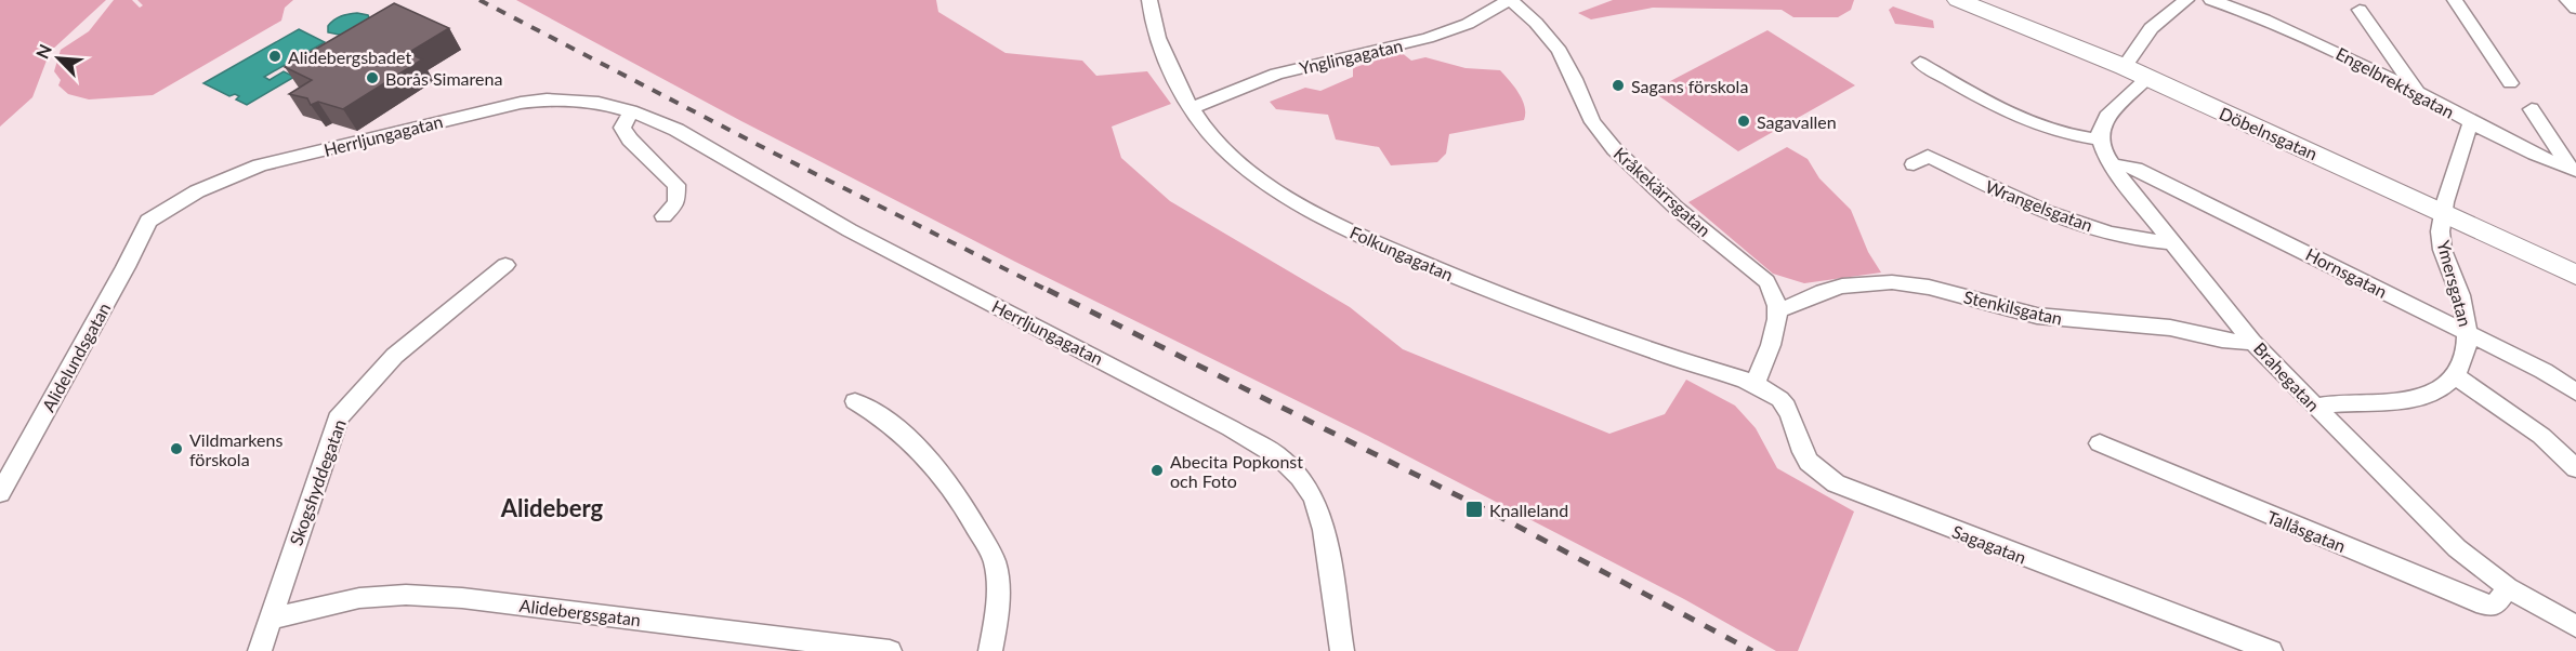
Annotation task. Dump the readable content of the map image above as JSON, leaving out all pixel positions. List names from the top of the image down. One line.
{"streets":{"street":["Ynglingagatan","Engelbrektsgatan","Döbelnsgatan","Herrljungagatan","Kråkekärrsgatan","Wrangelsgatan","Folkungagatan","Hornsgatan","Ymersgatan","Stenkilsgatan","Alidelundsgatan","Brahegatan","Skogshyddegatan","Tallåsgatan","Sagagatan","Alidebergsgatan"]},"crossings":[["Ynglingagatan","Kråkekärrsgatan"],["Ynglingagatan","Folkungagatan"],["Engelbrektsgatan","Ymersgatan"],["Döbelnsgatan","Ymersgatan"],["Herrljungagatan","Alidelundsgatan"],["Kråkekärrsgatan","Stenkilsgatan"],["Wrangelsgatan","Brahegatan"],["Folkungagatan","Sagagatan"],["Hornsgatan","Ymersgatan"],["Hornsgatan","Brahegatan"],["Stenkilsgatan","Brahegatan"],["Brahegatan","Tallåsgatan"],["Skogshyddegatan","Alidebergsgatan"]],"districts":["Alideberg"],"places":{"other":["Alidebergsbadet","Borås Simarena","Sagans förskola","Sagavallen","Vildmarkens förskola","Abecita Popkonst och Foto"],"transit":["Knalleland"]},"north":"top left"}
